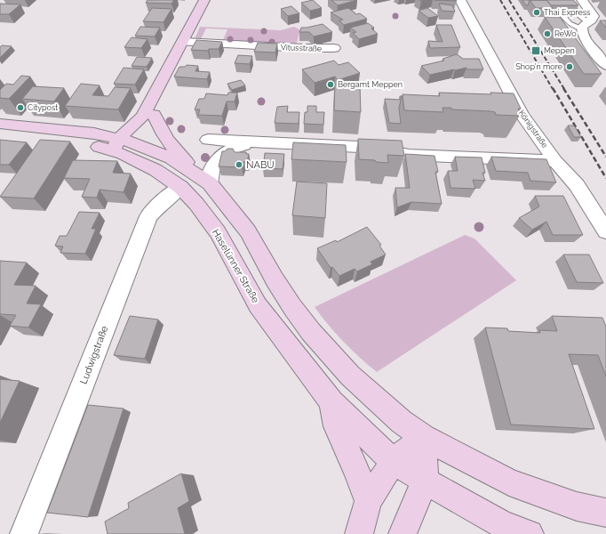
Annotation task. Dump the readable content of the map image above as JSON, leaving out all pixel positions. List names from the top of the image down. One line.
{"streets":{"street":["Vitusstraße","Königstraße","Haselünner Straße","Ludwigstraße"]},"crossings":[["Haselünner Straße","Ludwigstraße"]],"places":{"other":["Thai Express","ReWo","Shop'n more","Bergamt Meppen","Citypost","NABU"],"transit":["Meppen"]}}
